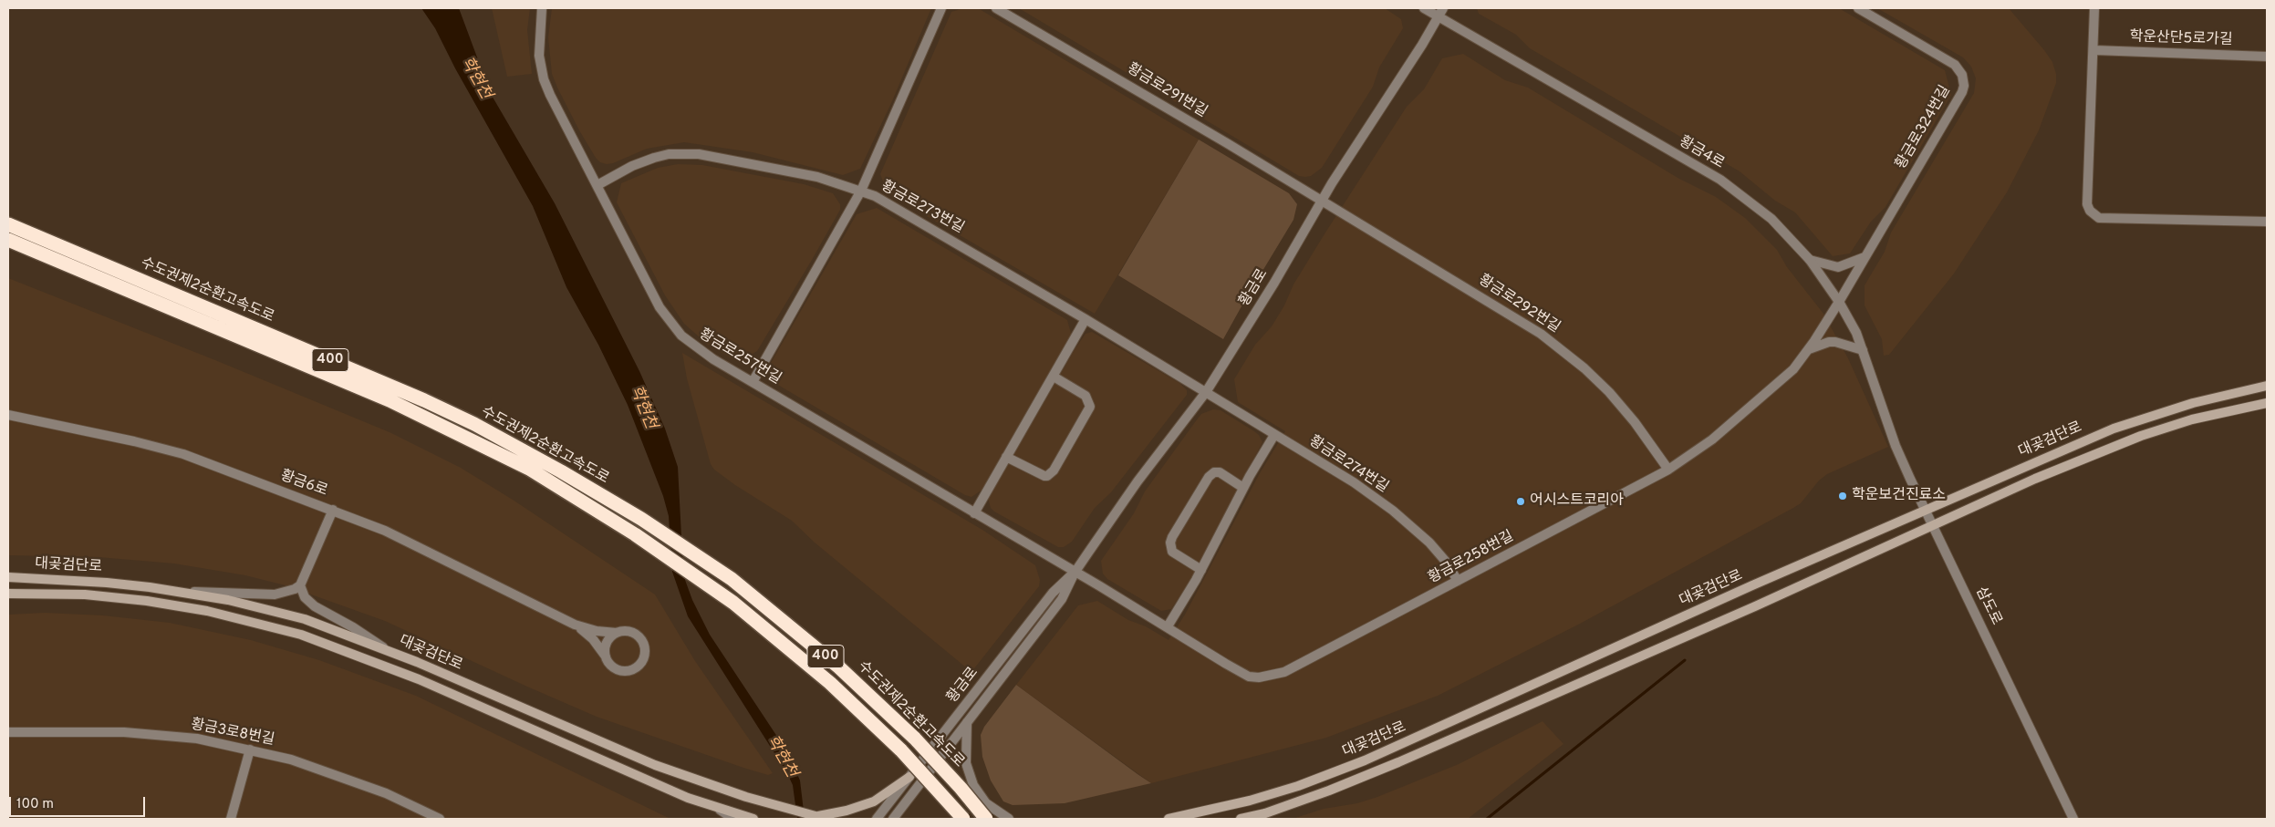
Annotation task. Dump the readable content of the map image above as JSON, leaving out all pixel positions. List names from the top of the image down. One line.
{"streets":{"highway":["수도권제2순환고속도로","400"],"main road":["대곶검단로"],"street":["학운산단5로가길","황금로291번길","황금로324번길","황금4로","황금로273번길","황금로","황금로292번길","황금로257번길","황금로274번길","황금6로","황금로258번길","삼도로","황금3로8번길"]},"crossings":[["황금로291번길","황금로"],["황금로291번길","황금로292번길"],["황금로324번길","황금4로"],["황금로324번길","황금로258번길"],["황금4로","황금로"],["황금4로","황금로258번길"],["황금4로","삼도로"],["황금로273번길","황금로"],["황금로273번길","황금로257번길"],["황금로273번길","황금로274번길"],["황금로","황금로292번길"],["황금로","황금로257번길"],["황금로","황금로274번길"],["황금로","황금로258번길"],["황금로292번길","황금로258번길"],["황금로257번길","황금로258번길"],["대곶검단로","삼도로"],["황금로274번길","황금로258번길"]],"water":["학현천"],"places":["학운보건진료소","어시스트코리아"],"scale_bar":"100 m"}
